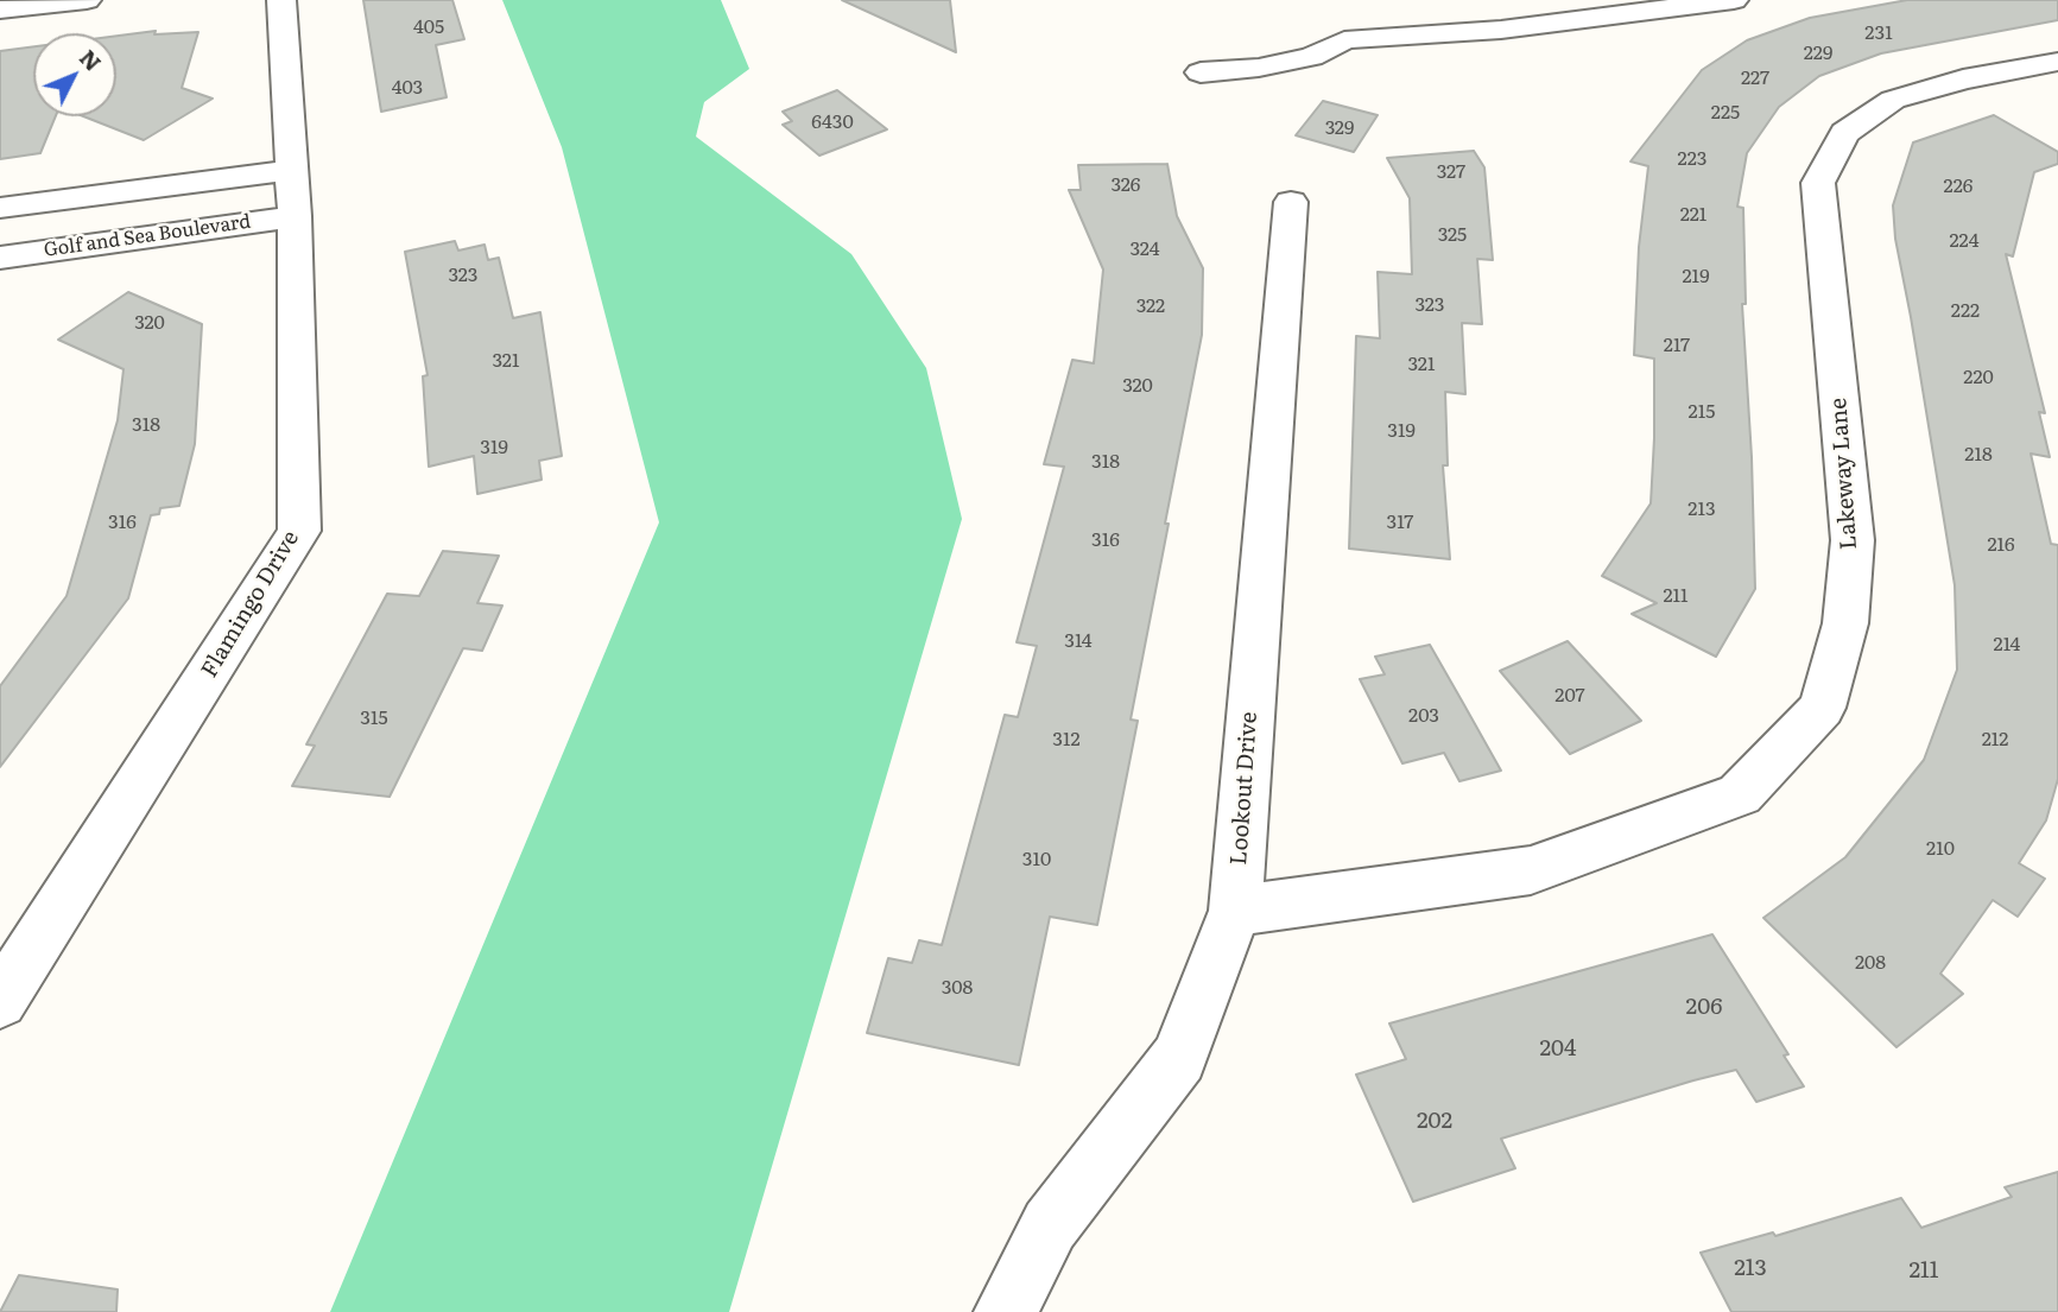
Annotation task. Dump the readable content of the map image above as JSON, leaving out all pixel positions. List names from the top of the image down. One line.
{"streets":{"street":["Golf and Sea Boulevard","Lakeway Lane","Flamingo Drive","Lookout Drive"]},"crossings":[["Golf and Sea Boulevard","Flamingo Drive"],["Lakeway Lane","Lookout Drive"]],"house_numbers":["405","231","229","227","403","225","6430","329","223","327","326","226","221","325","224","324","323","219","323","322","222","320","217","321","321","220","320","215","318","319","319","218","318","213","316","317","316","216","211","314","214","207","203","315","312","212","210","310","208","308","206","204","202","213","211"],"north":"top right"}
